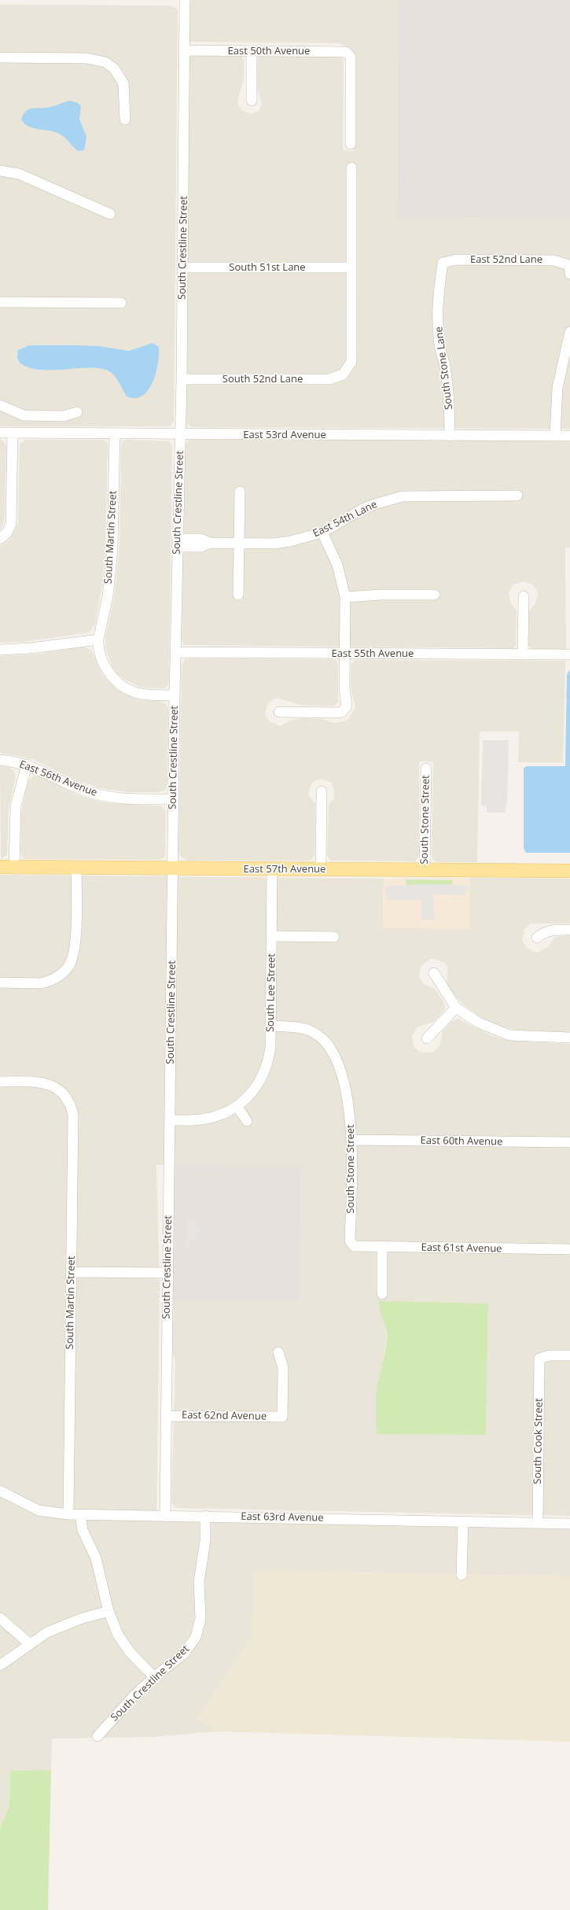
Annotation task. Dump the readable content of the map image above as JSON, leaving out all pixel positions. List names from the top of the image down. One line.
{"streets":{"main road":["East 57th Avenue"],"street":["East 50th Avenue","South Crestline Street","East 52nd Lane","South 51st Lane","South Stone Lane","South 52nd Lane","East 53rd Avenue","East 54th Lane","South Martin Street","East 55th Avenue","East 56th Avenue","South Stone Street","South Lee Street","East 60th Avenue","East 61st Avenue","East 62nd Avenue","South Cook Street","East 63rd Avenue"]},"crossings":[["East 50th Avenue","South Crestline Street"],["South Crestline Street","South 51st Lane"],["South Crestline Street","South 52nd Lane"],["South Crestline Street","East 53rd Avenue"],["South Crestline Street","East 54th Lane"],["South Crestline Street","East 55th Avenue"],["South Crestline Street","East 56th Avenue"],["South Crestline Street","East 57th Avenue"],["South Crestline Street","South Lee Street"],["South Crestline Street","East 62nd Avenue"],["South Crestline Street","East 63rd Avenue"],["East 52nd Lane","South Stone Lane"],["South 51st Lane","South 52nd Lane"],["South Stone Lane","East 53rd Avenue"],["East 53rd Avenue","South Martin Street"],["South Martin Street","East 63rd Avenue"],["South Stone Street","East 57th Avenue"],["South Stone Street","South Lee Street"],["South Stone Street","East 60th Avenue"],["South Stone Street","East 61st Avenue"],["East 57th Avenue","South Lee Street"],["South Cook Street","East 63rd Avenue"]]}
